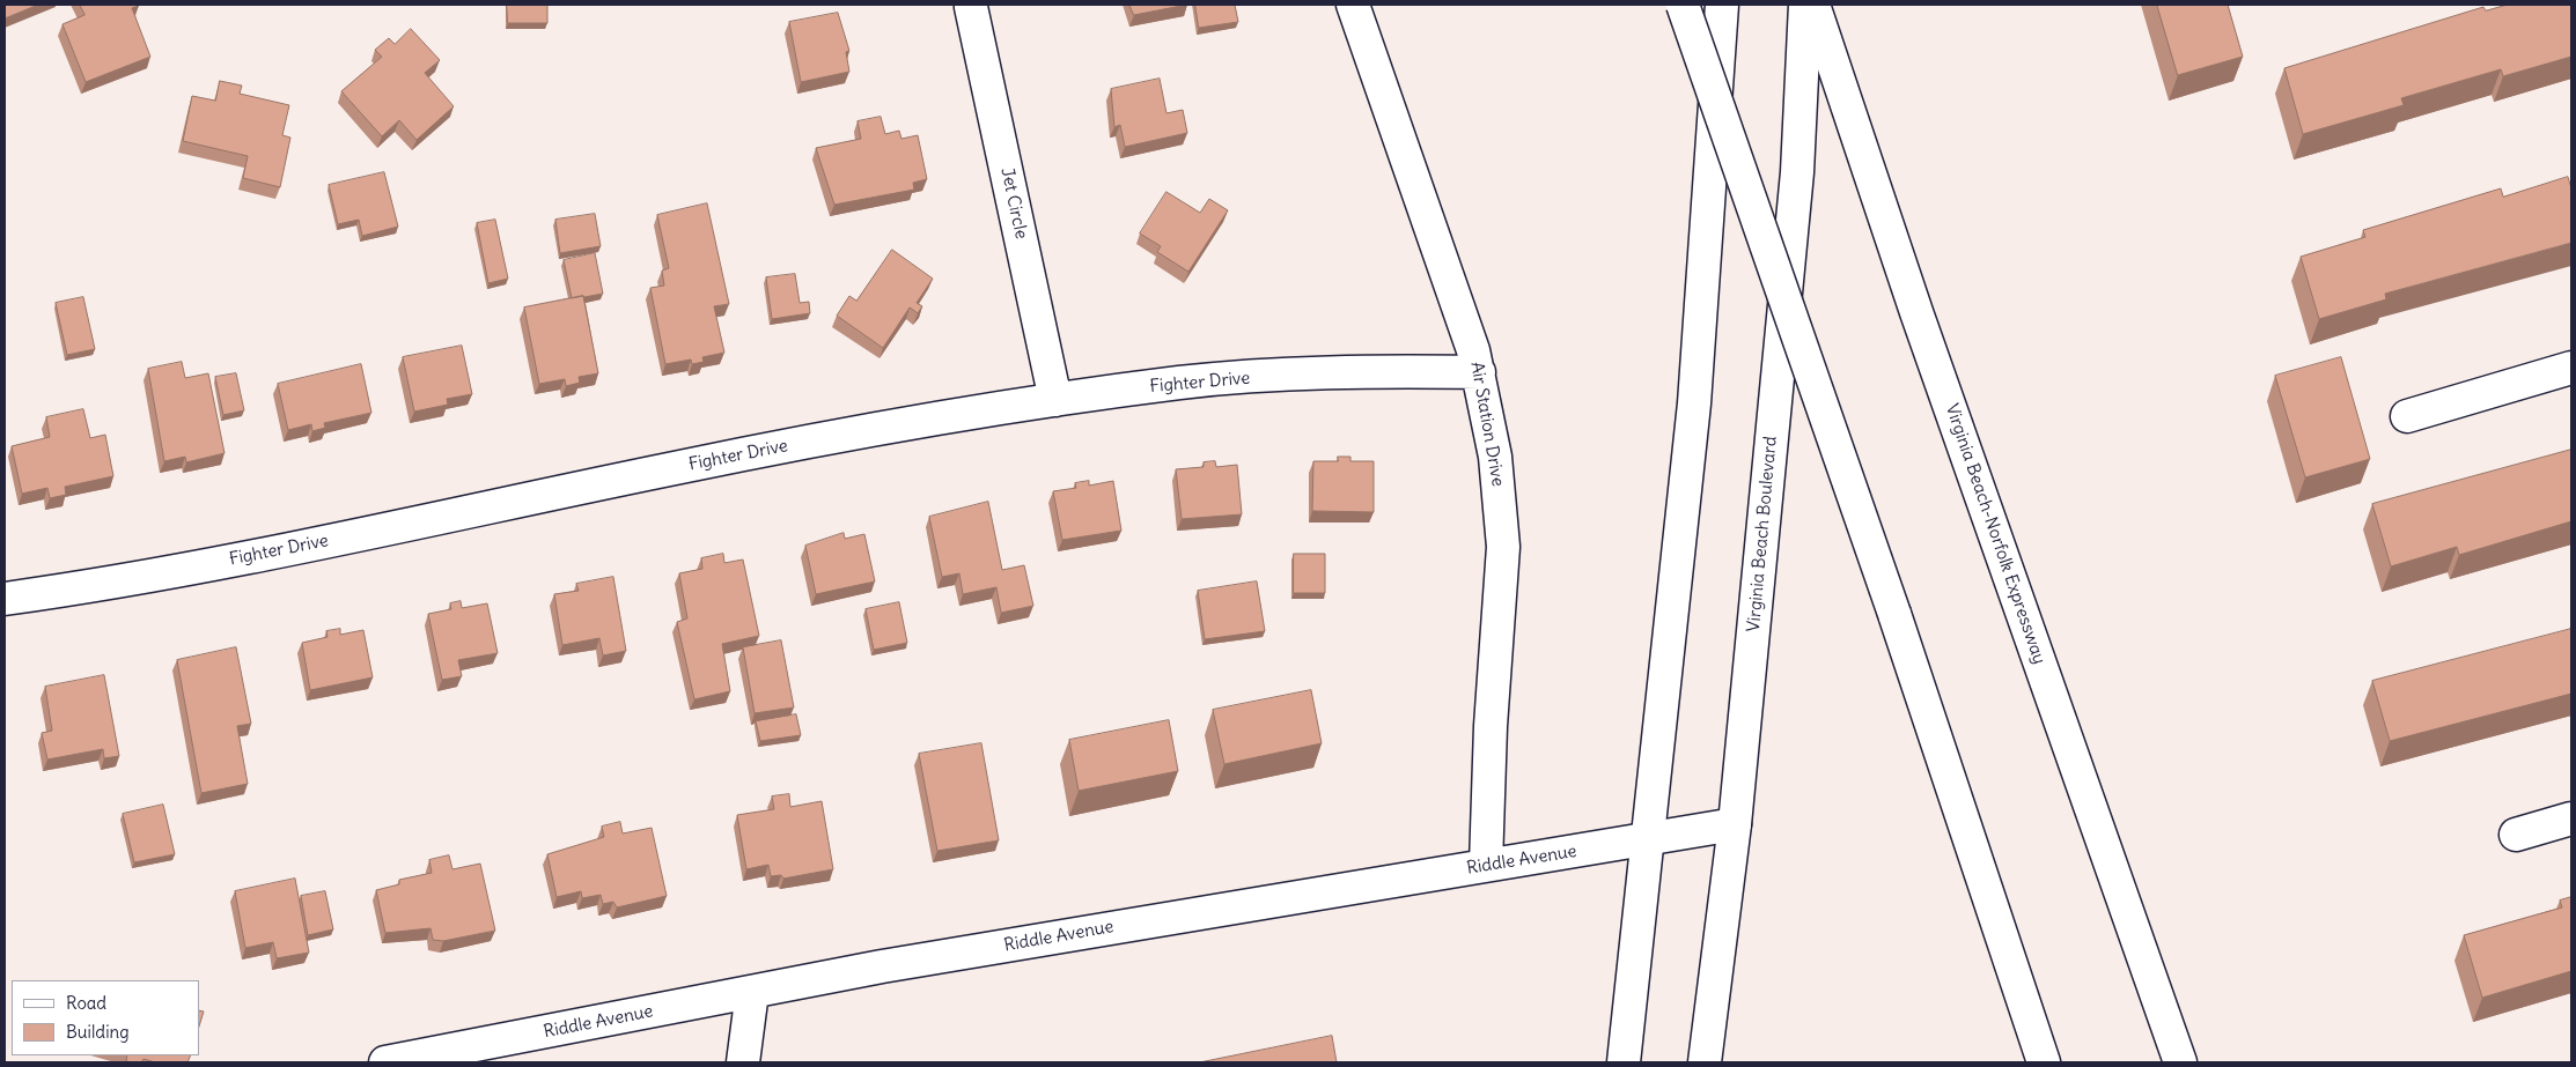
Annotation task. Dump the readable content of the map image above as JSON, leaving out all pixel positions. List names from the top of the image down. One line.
{"streets":{"main road":["Jet Circle","Fighter Drive","Air Station Drive","Virginia Beach Boulevard","Virginia Beach-Norfolk Expressway","Riddle Avenue"]},"crossings":[["Jet Circle","Fighter Drive"],["Fighter Drive","Air Station Drive"],["Air Station Drive","Riddle Avenue"],["Virginia Beach Boulevard","Riddle Avenue"]],"legend":["Road","Building"]}
